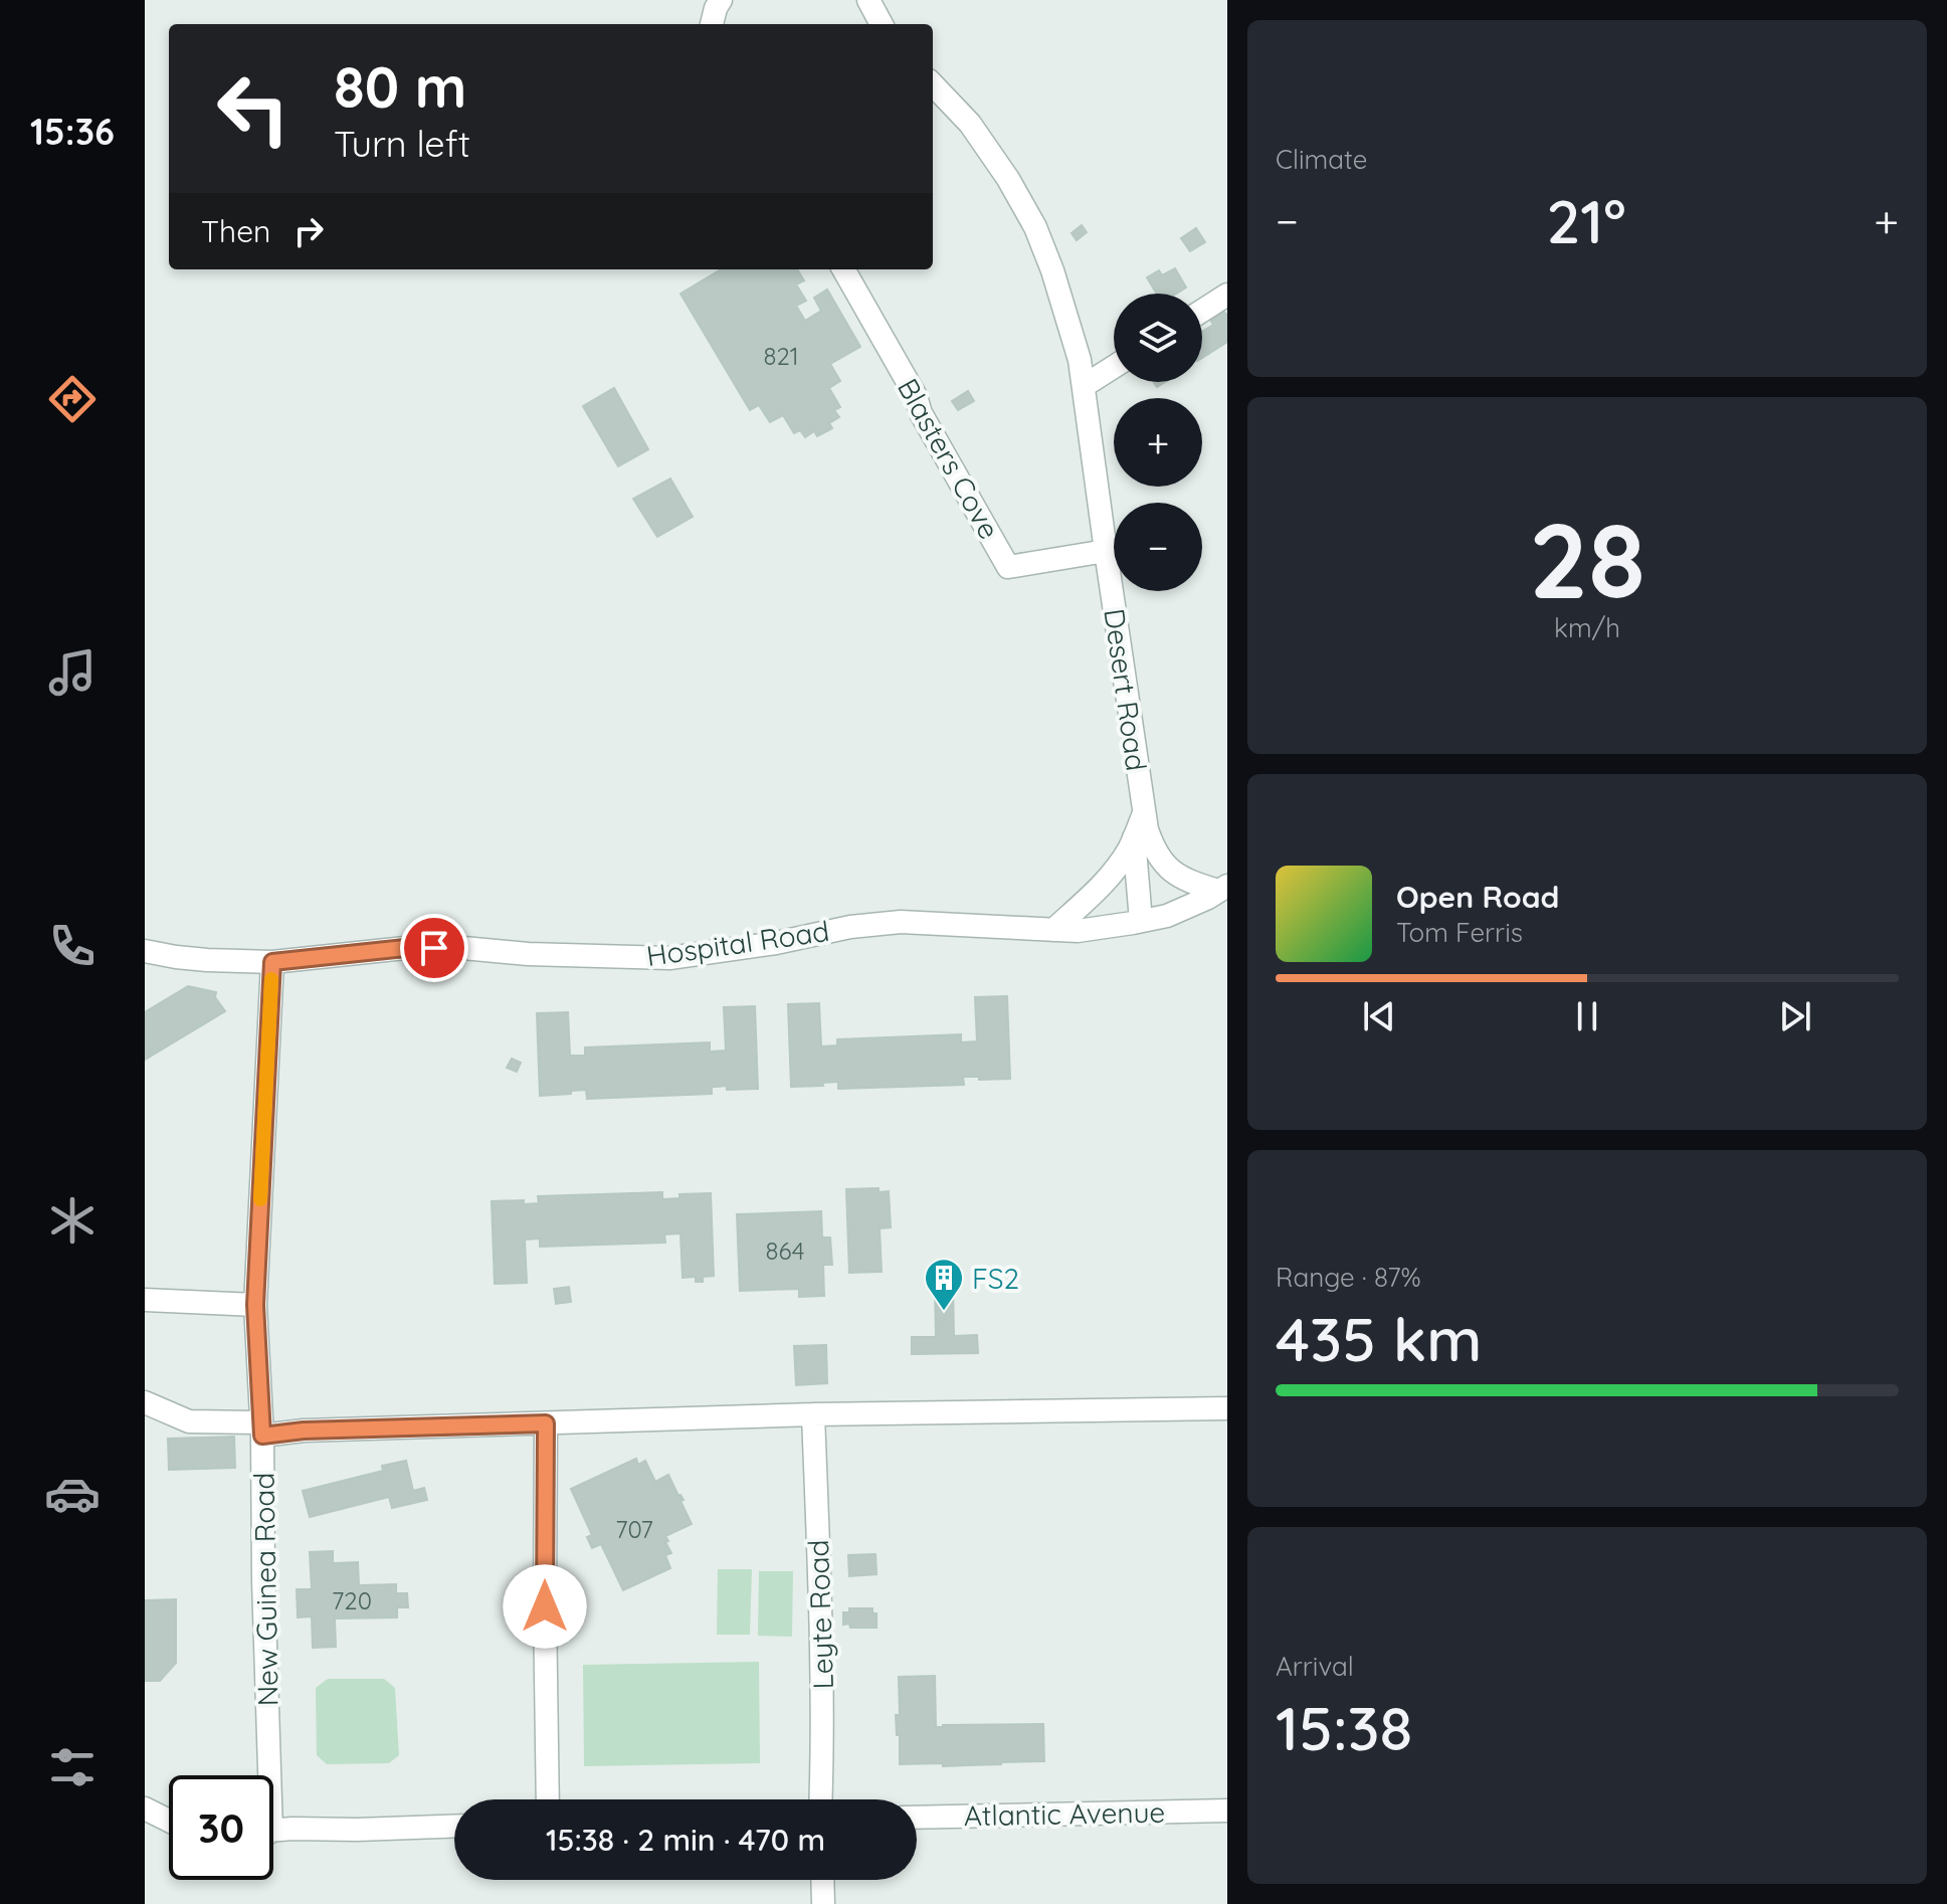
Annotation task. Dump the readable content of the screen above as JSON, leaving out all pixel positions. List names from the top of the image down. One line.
{"streets":{"street":["Blasters Cove","Desert Road","Hospital Road","New Guinea Road","Leyte Road","Atlantic Avenue"]},"crossings":[["Blasters Cove","Desert Road"],["Desert Road","Hospital Road"],["Hospital Road","New Guinea Road"]],"places":{"building":["FS2"]},"house_numbers":["821","864","707","720"],"page":{"tabs":"15:36","tile":["Climate",["28","km/h"],["Range · 87%","435 km"],["Arrival","15:38"]],"turn":["80 m","Turn left"],"heat":["−","21°","+"],"then":"Then","map_buttons":["+","−"],"song":["Open Road","Tom Ferris"],"limit":"30","trip":"15:38 · 2 min · 470 m"}}
